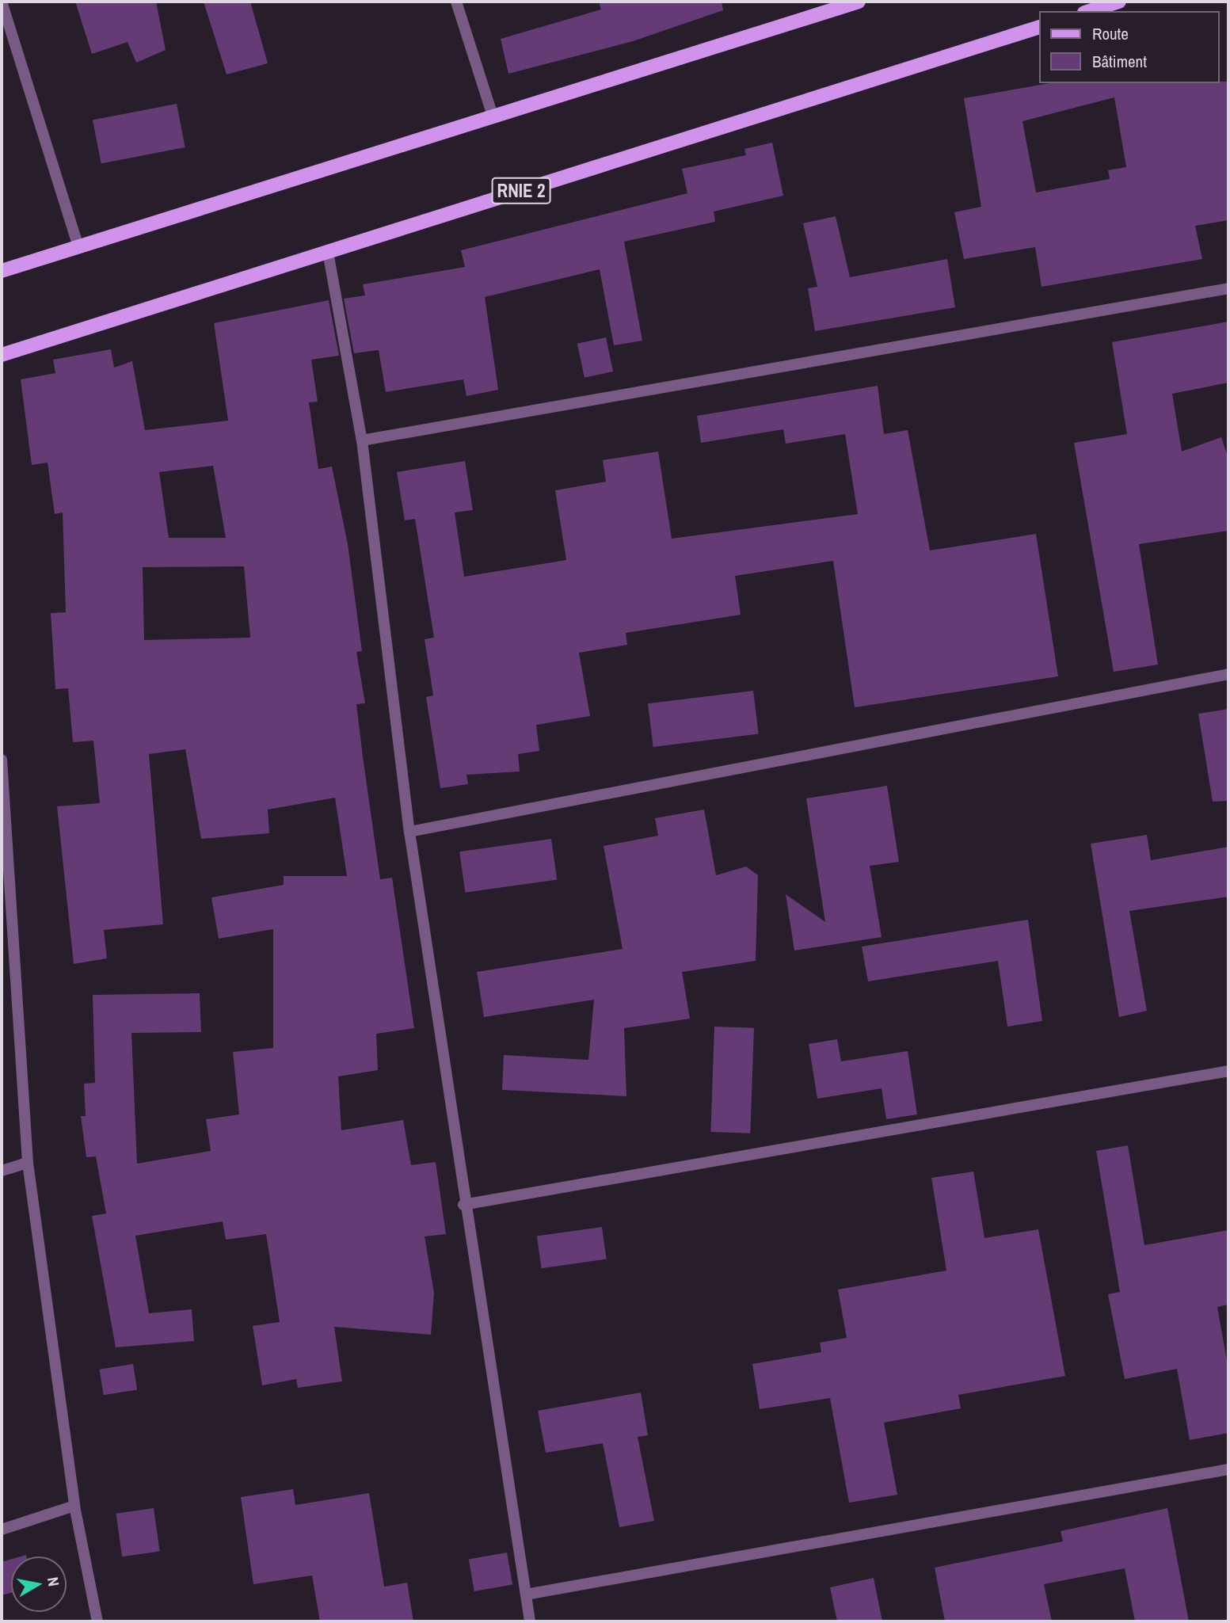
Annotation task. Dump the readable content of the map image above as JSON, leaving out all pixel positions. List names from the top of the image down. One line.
{"streets":{"main road":["RNIE 2"]},"legend":["Route","Bâtiment"],"north":"right"}
